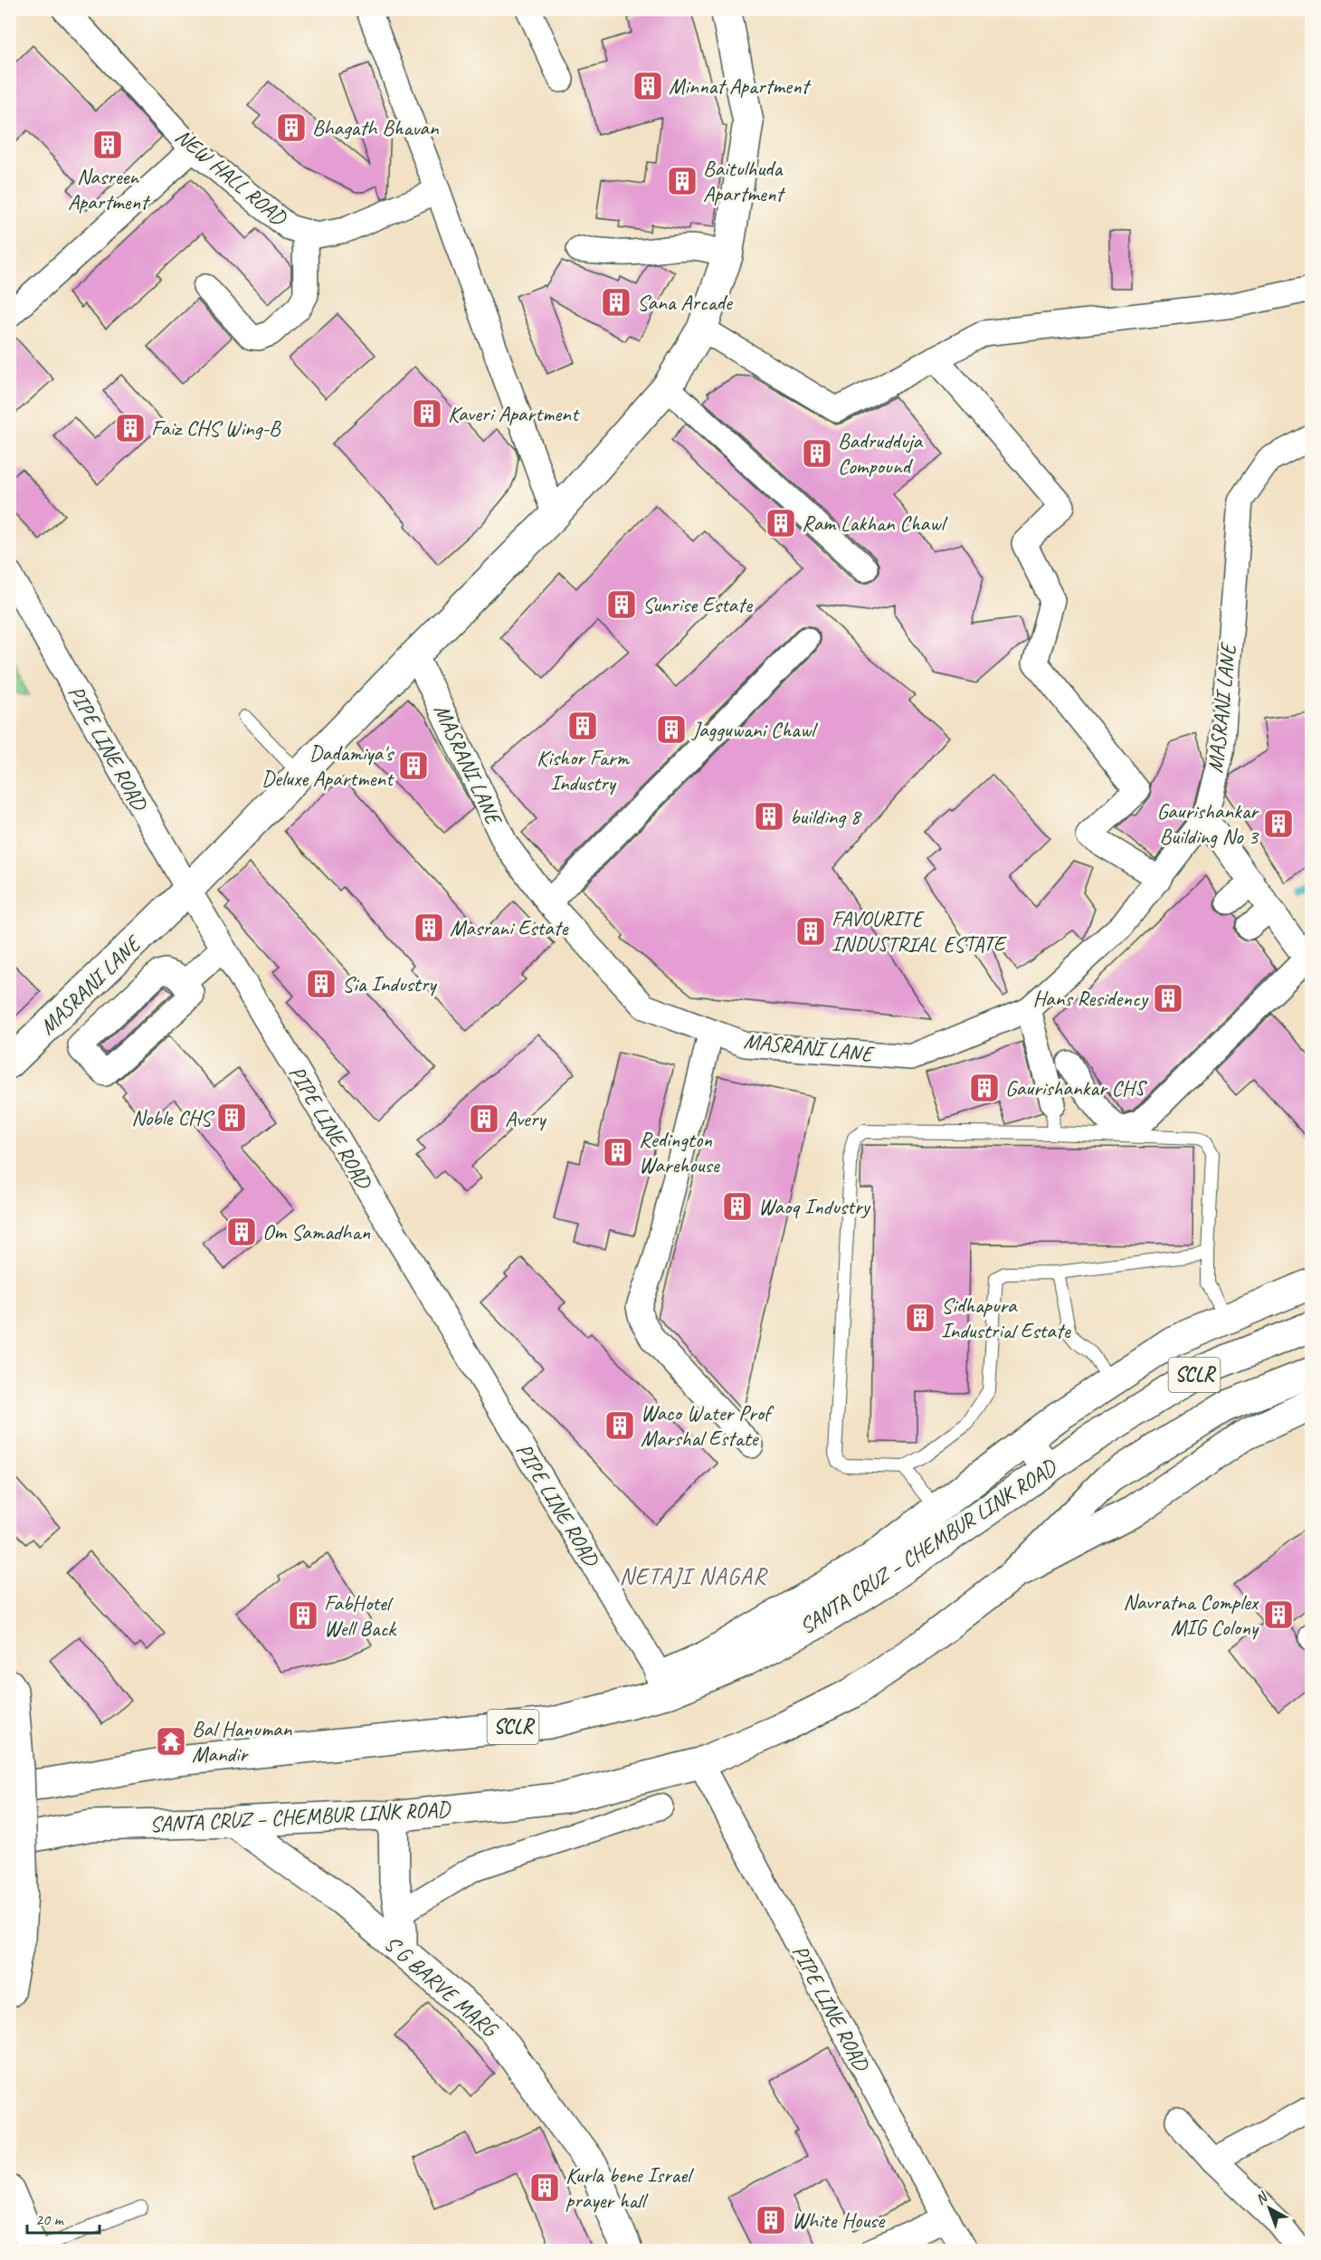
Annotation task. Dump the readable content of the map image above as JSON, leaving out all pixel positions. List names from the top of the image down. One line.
{"streets":{"main road":["MASRANI LANE","SCLR","SANTA CRUZ – CHEMBUR LINK ROAD","S G BARVE MARG"],"street":["NEW HALL ROAD","PIPE LINE ROAD"]},"crossings":[["MASRANI LANE","PIPE LINE ROAD"],["PIPE LINE ROAD","SANTA CRUZ – CHEMBUR LINK ROAD"],["SANTA CRUZ – CHEMBUR LINK ROAD","S G BARVE MARG"]],"districts":["NETAJI NAGAR"],"places":{"building":["Minnat Apartment","Bhagath Bhavan","Nasreen Apartment","Baitulhuda Apartment","Sana Arcade","Kaveri Apartment","Faiz CHS Wing-B","Badrudduja Compound","Ram Lakhan Chawl","Sunrise Estate","Kishor Farm Industry","Jagguwani Chawl","Dadamiya's Deluxe Apartment","building 8","Gaurishankar Building No 3","Masrani Estate","FAVOURITE INDUSTRIAL ESTATE","Sia Industry","Hans Residency","Gaurishankar CHS","Noble CHS","Avery","Redington Warehouse","Waoq Industry","Om Samadhan","Sidhapura Industrial Estate","Waco Water Prof Marshal Estate","Navratna Complex MIG Colony","FabHotel Well Back","Kurla bene Israel prayer hall","White House"],"temple":["Bal Hanuman Mandir"]},"scale_bar":"20 m","north":"top left"}
